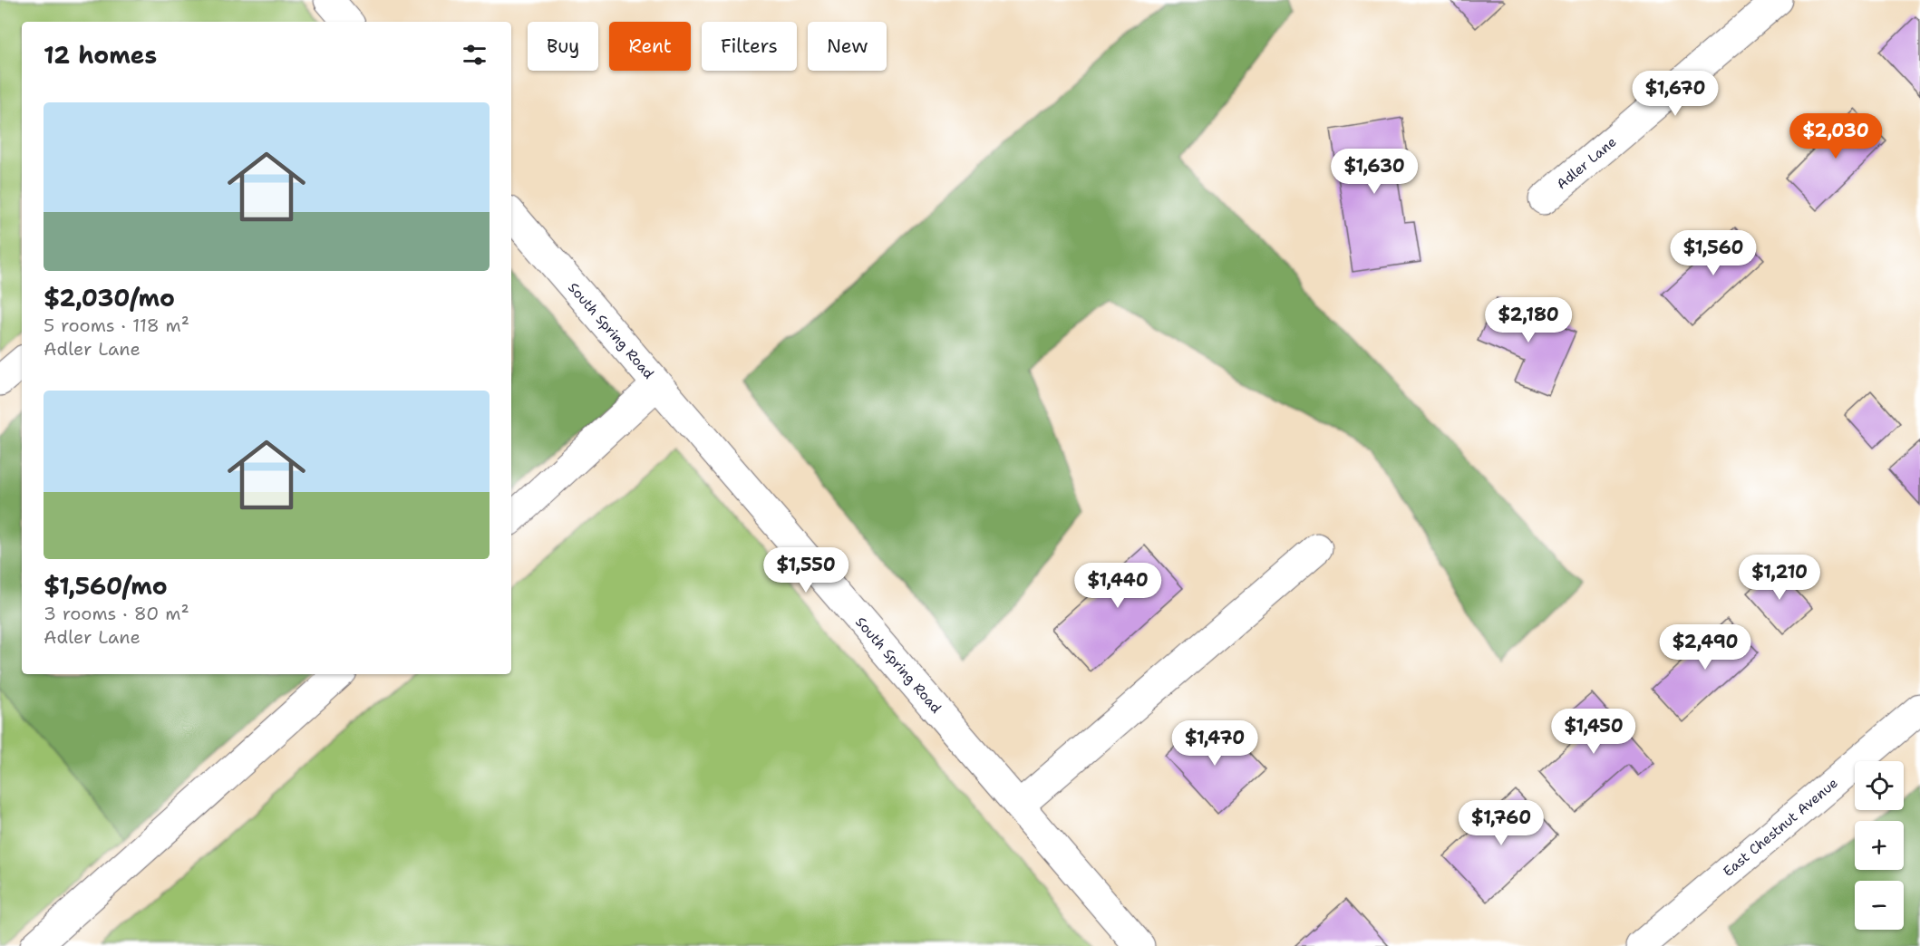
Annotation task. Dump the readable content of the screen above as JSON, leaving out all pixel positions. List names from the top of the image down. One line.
{"streets":{"street":["Adler Lane","South Spring Road","East Chestnut Avenue"]},"page":{"chip":["Buy","Rent","Filters","New"],"heading":"12 homes","price":["$1,670","$2,030","$1,630","$1,560","$2,180","$1,550","$1,210","$1,440","$2,490","$1,450","$1,470","$1,760"],"list":[{"name":"$2,030/mo","note":"5 rooms · 118 m² · Adler Lane"},{"name":"$1,560/mo","note":"3 rooms · 80 m² · Adler Lane"}],"map_buttons":["+","−"]}}
